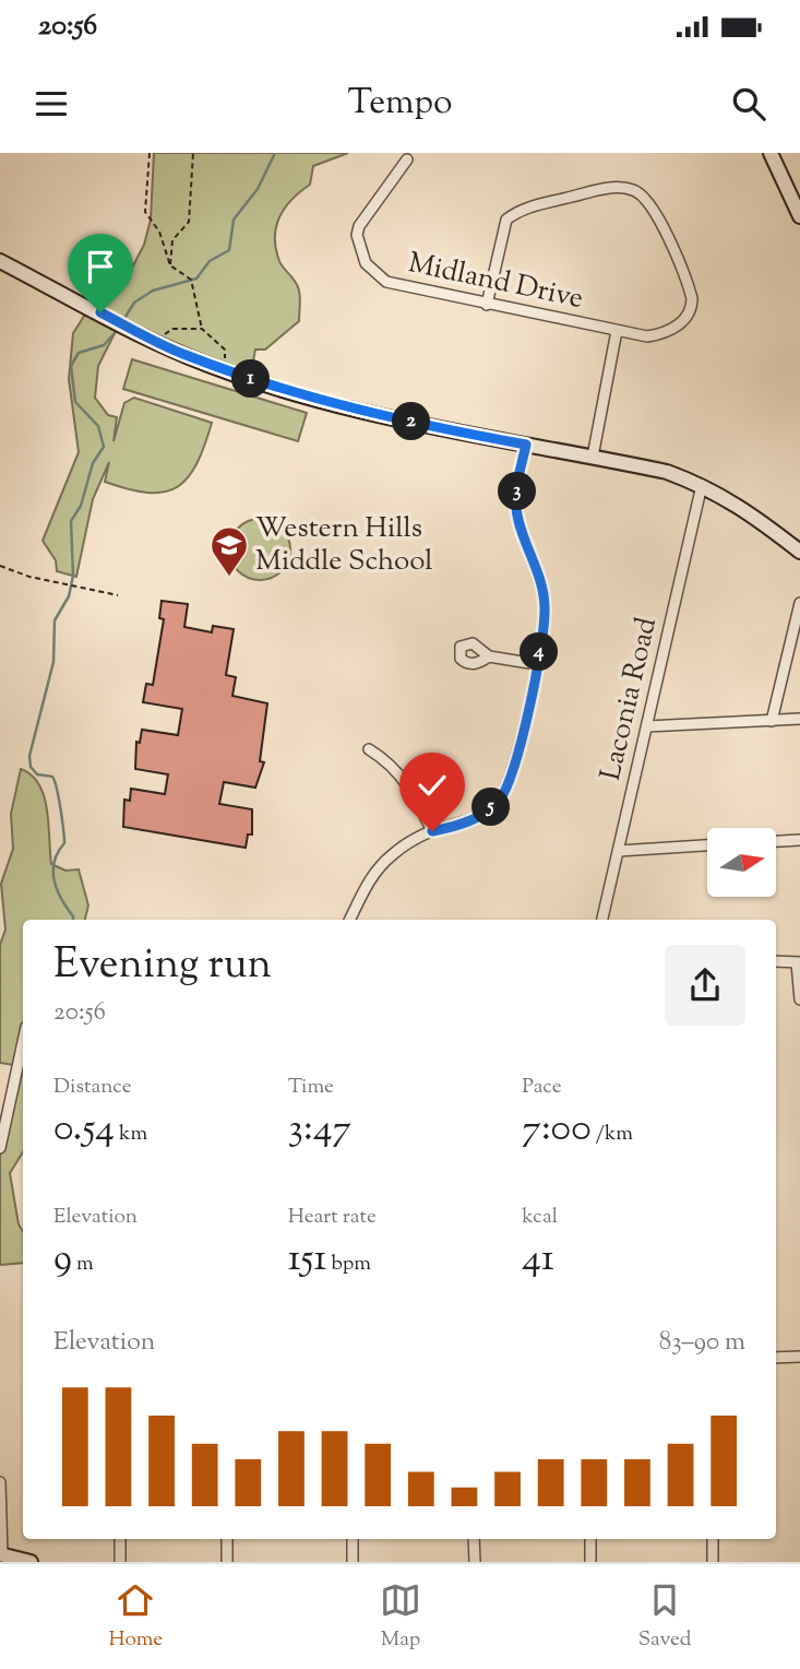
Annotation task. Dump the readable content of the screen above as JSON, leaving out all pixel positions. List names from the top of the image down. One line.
{"streets":{"street":["Midland Drive","Laconia Road"]},"places":{"school or university":["Western Hills Middle School"]},"north":"right","page":{"status":"20:56","header":"Tempo","pins":["1","2","3","4","5"],"heading":["Evening run","20:56"],"stats":[["Distance","0.54 km"],["Time","3:47"],["Pace","7:00 /km"],["Elevation","9 m"],["Heart rate","151 bpm"],["kcal","41"]],"chart":["Elevation","83–90 m"],"tabs":["Home","Map","Saved"]}}
